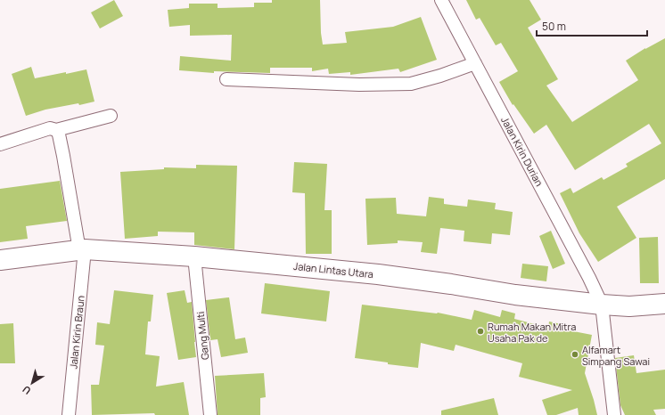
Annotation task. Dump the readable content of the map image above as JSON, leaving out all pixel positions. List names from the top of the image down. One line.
{"streets":{"highway":["Jalan Lintas Utara"],"street":["Jalan Kirin Durian","Jalan Kirin Braun","Gang Multi"]},"crossings":[["Jalan Kirin Durian","Jalan Lintas Utara"],["Jalan Lintas Utara","Jalan Kirin Braun"],["Jalan Lintas Utara","Gang Multi"]],"places":["Rumah Makan Mitra Usaha Pak de","Alfamart Simpang Sawai"],"scale_bar":"50 m","north":"bottom left"}
